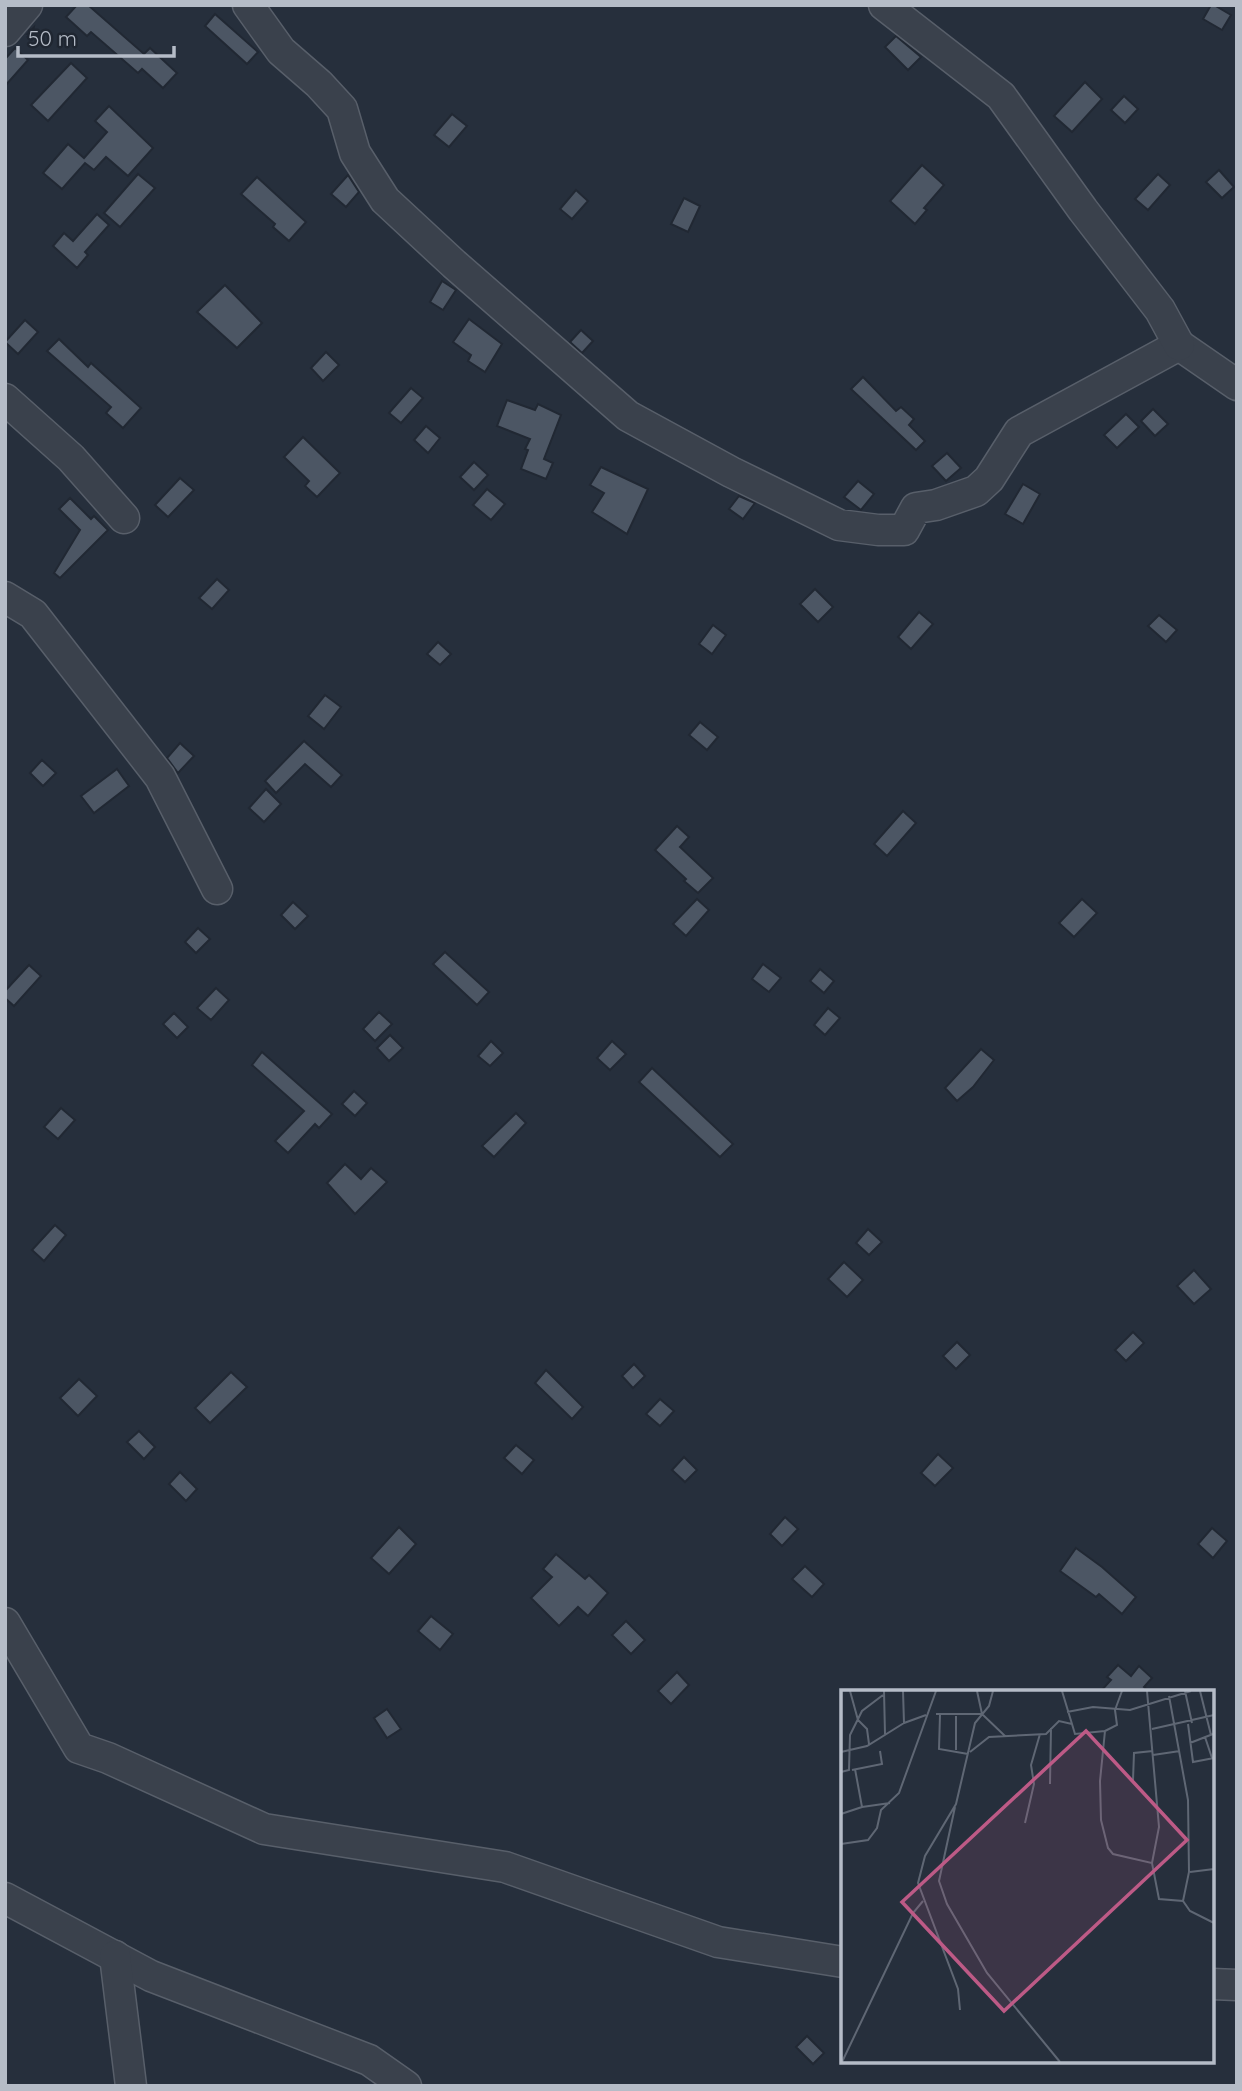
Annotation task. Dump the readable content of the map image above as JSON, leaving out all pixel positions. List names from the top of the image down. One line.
{"scale_bar":"50 m"}
